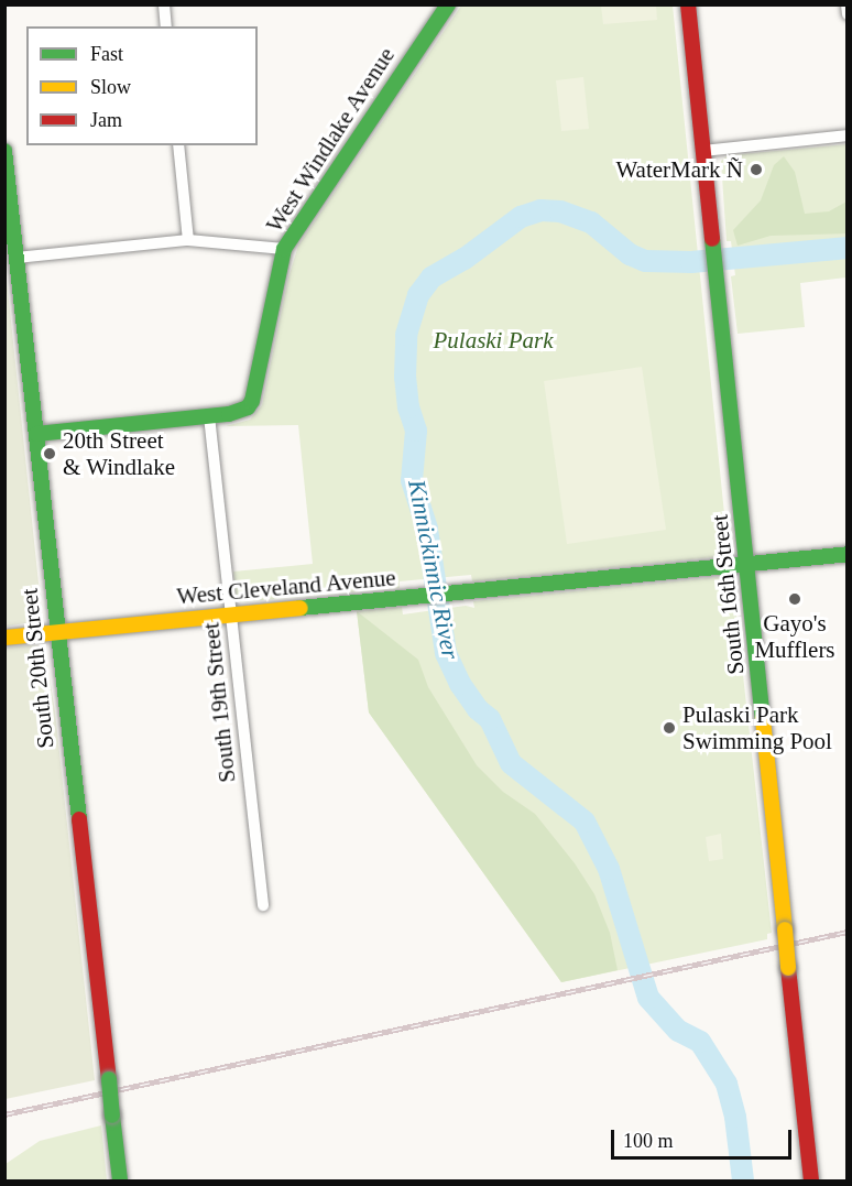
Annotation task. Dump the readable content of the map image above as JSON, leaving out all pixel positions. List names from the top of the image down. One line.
{"streets":{"street":["West Windlake Avenue","West Cleveland Avenue","South 16th Street","South 20th Street","South 19th Street"]},"crossings":[["West Windlake Avenue","South 20th Street"],["West Windlake Avenue","South 19th Street"],["West Cleveland Avenue","South 16th Street"],["West Cleveland Avenue","South 20th Street"],["West Cleveland Avenue","South 19th Street"]],"water":["Kinnickinnic River"],"parks":["Pulaski Park"],"places":["WaterMark Ñ","20th Street & Windlake","Gayo's Mufflers","Pulaski Park Swimming Pool"],"legend":["Fast","Slow","Jam"],"scale_bar":"100 m"}
